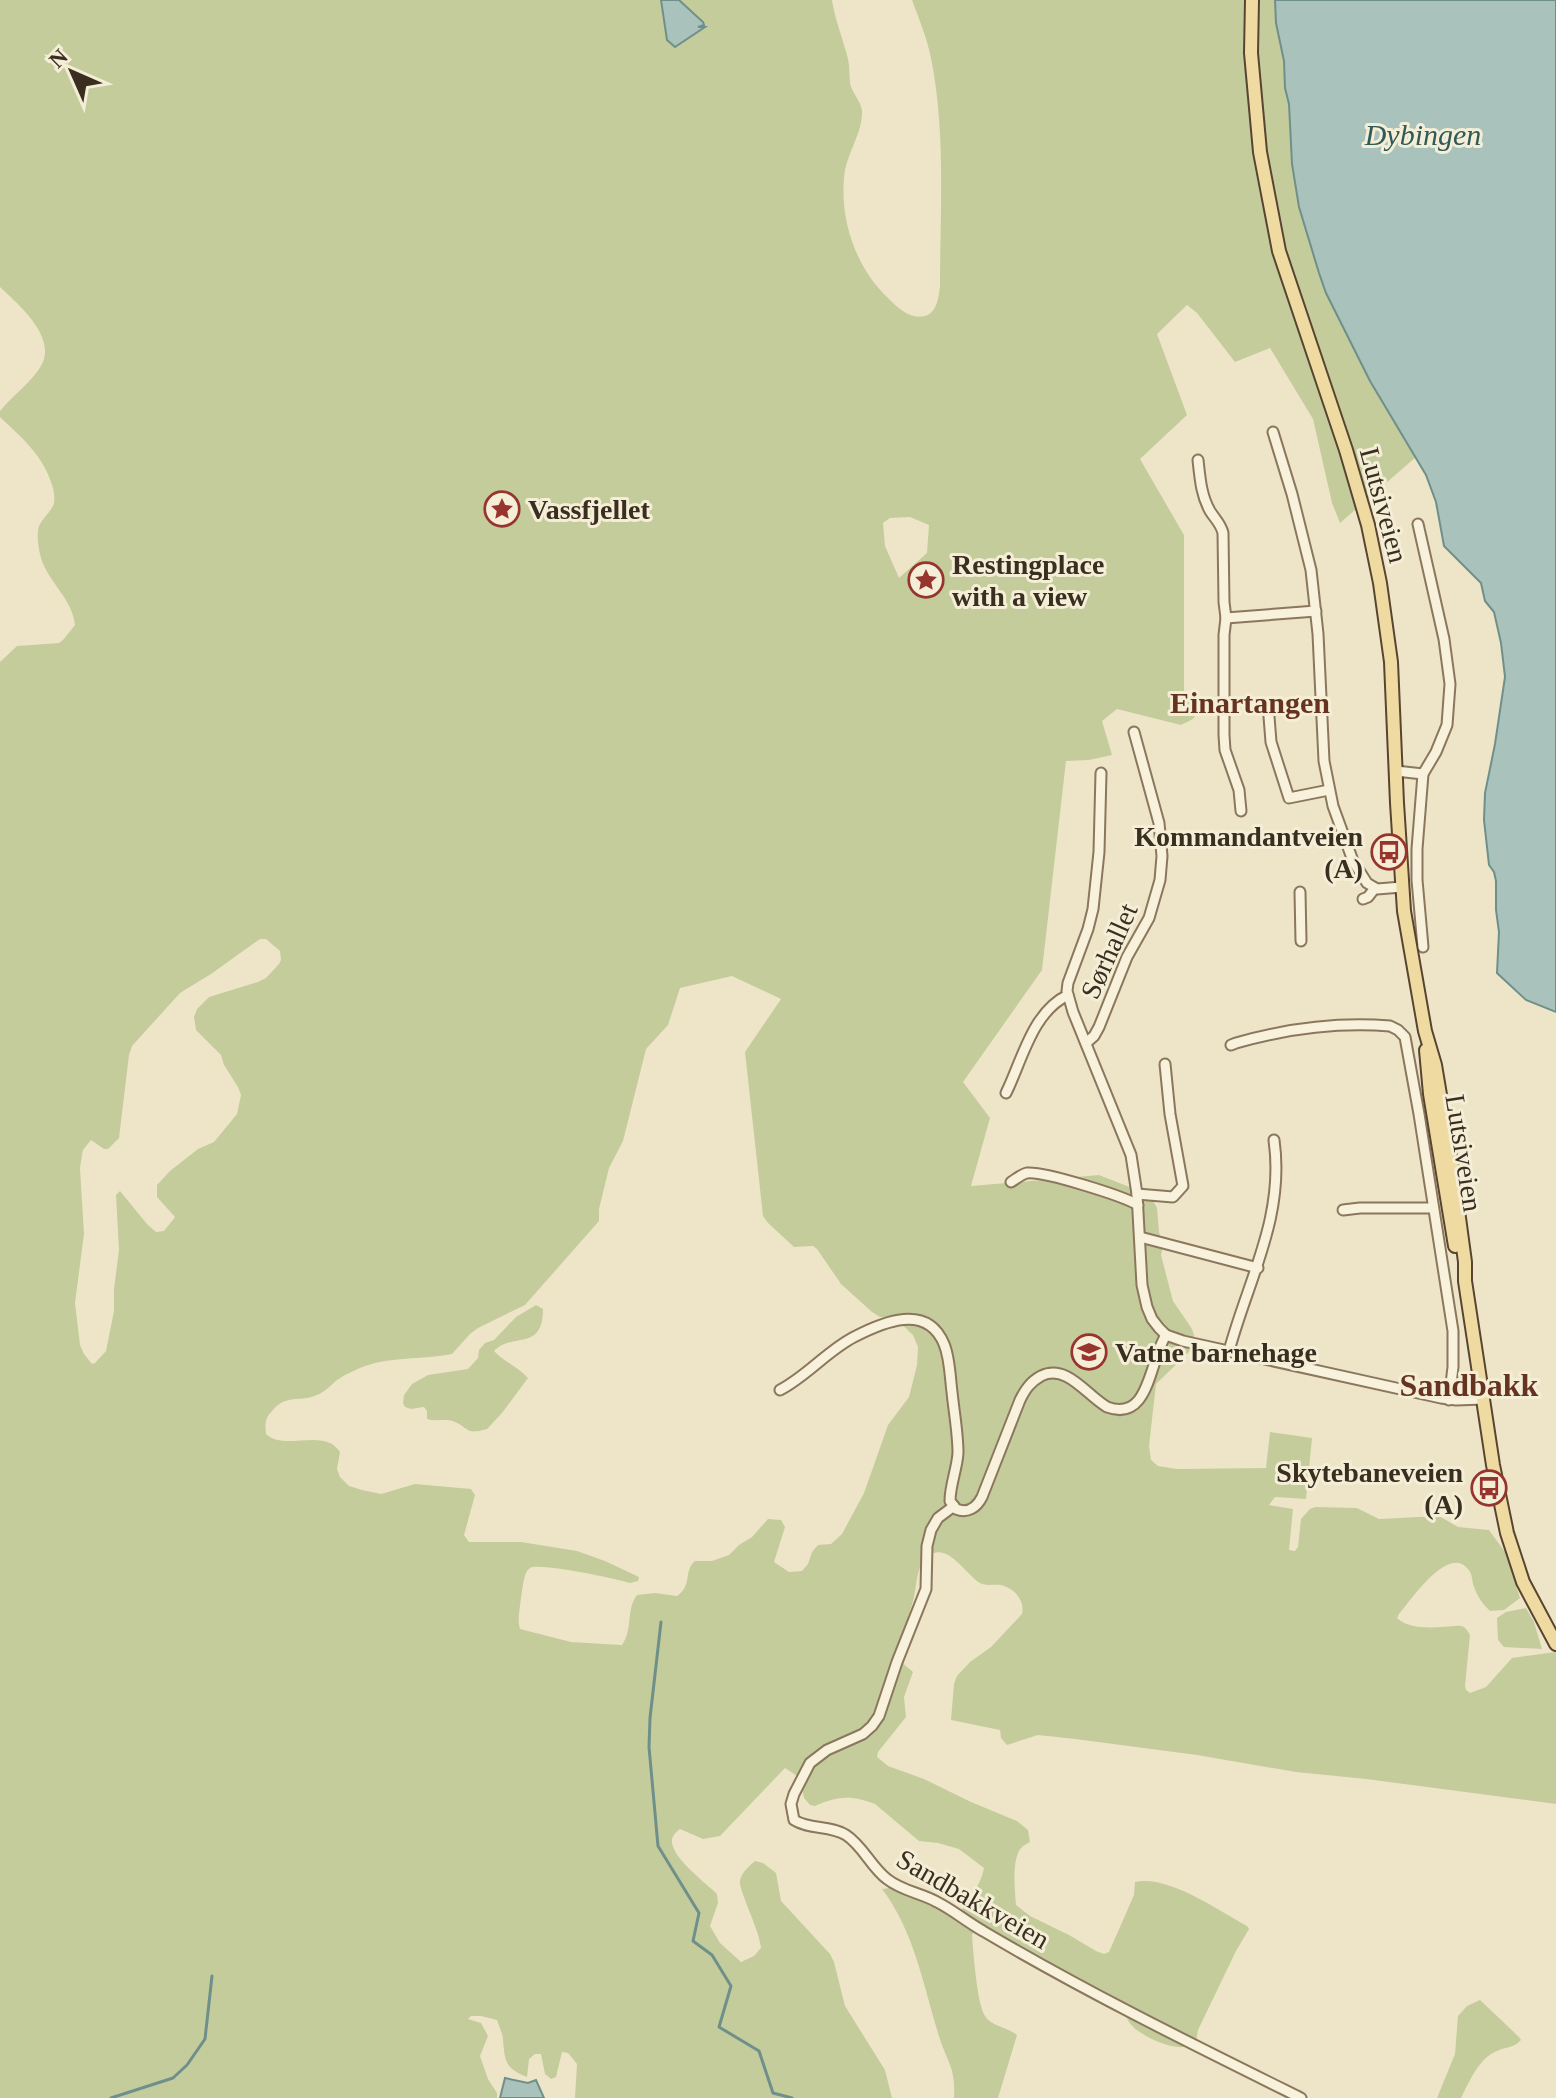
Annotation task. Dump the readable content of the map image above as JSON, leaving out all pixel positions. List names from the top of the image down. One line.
{"streets":{"main road":["Lutsiveien"],"street":["Sørhallet","Sandbakkveien"]},"districts":["Einartangen","Sandbakk"],"water":["Dybingen"],"places":{"place":["Vassfjellet","Restingplace with a view"],"bus stop":["Kommandantveien (A)","Skytebaneveien (A)"],"school or university":["Vatne barnehage"]},"north":"top left"}
